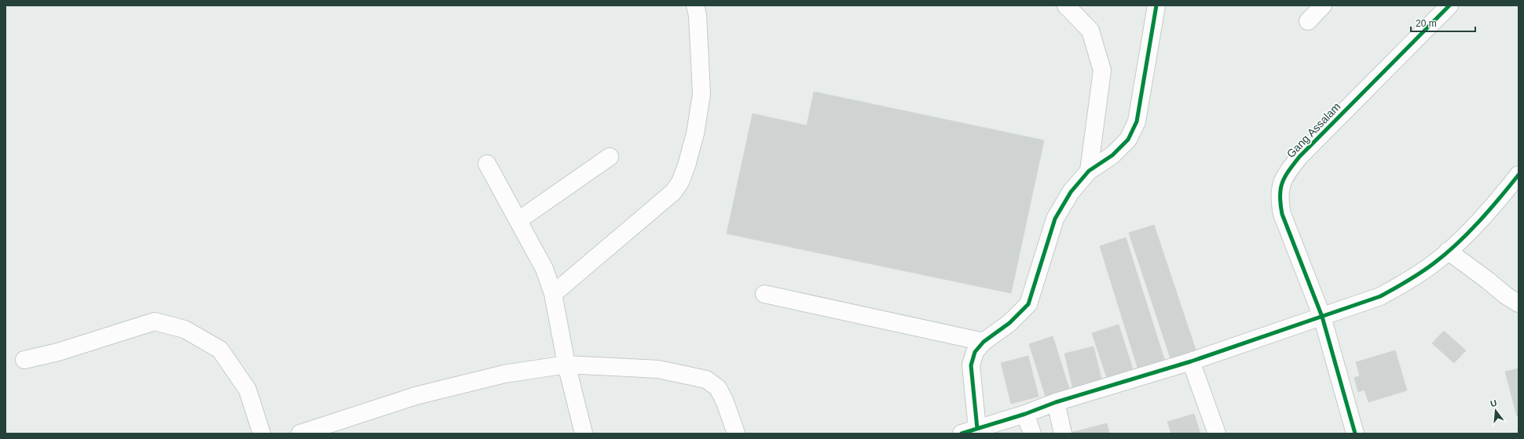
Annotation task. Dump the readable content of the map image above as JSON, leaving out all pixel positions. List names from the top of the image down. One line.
{"streets":{"street":["Gang Assalam"]},"scale_bar":"20 m","north":"top"}
